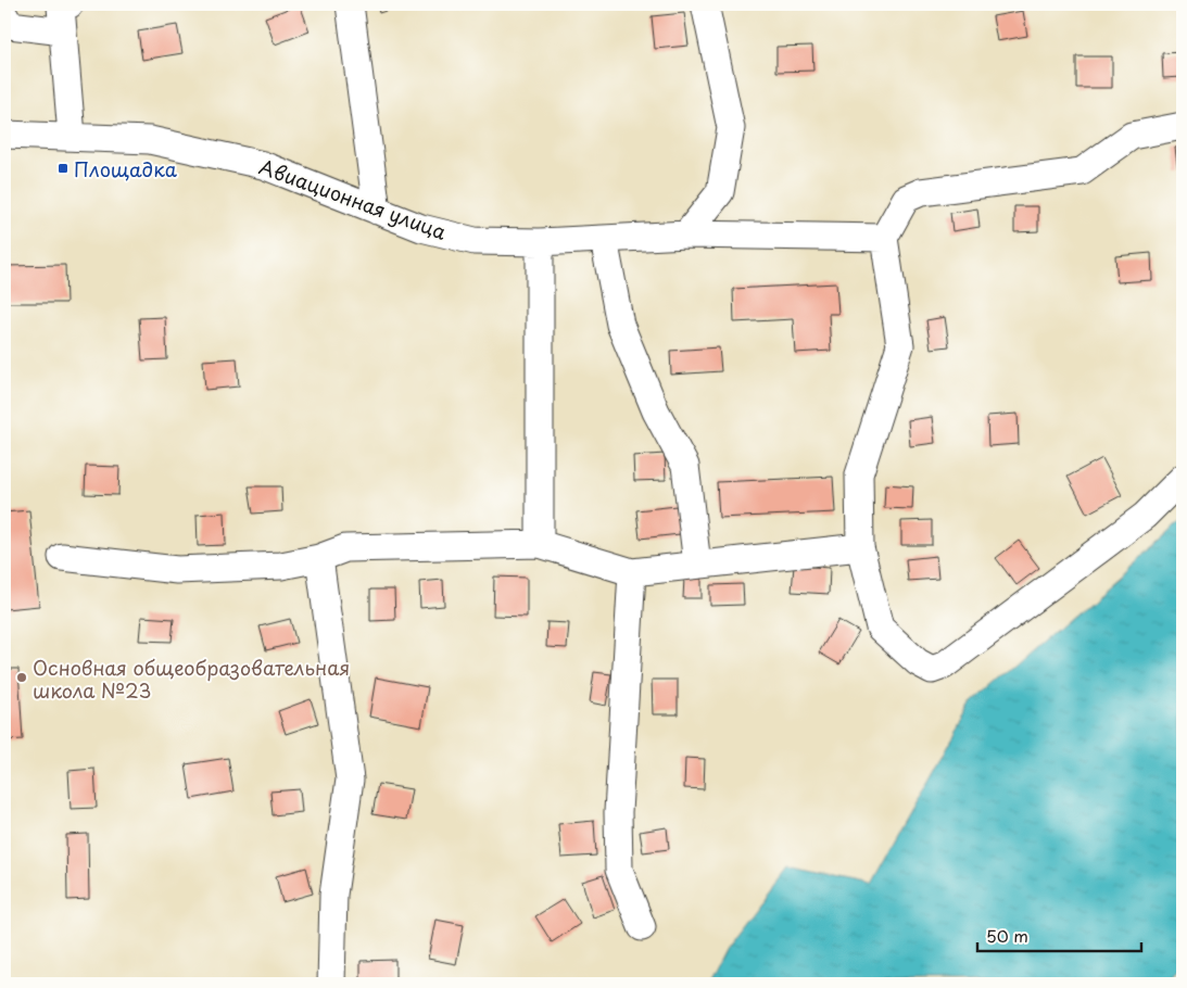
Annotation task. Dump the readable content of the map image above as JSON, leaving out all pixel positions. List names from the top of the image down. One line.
{"streets":{"street":["Авиационная улица"]},"places":{"transit":["Площадка"],"other":["Основная общеобразовательная школа №23"]},"scale_bar":"50 m"}
